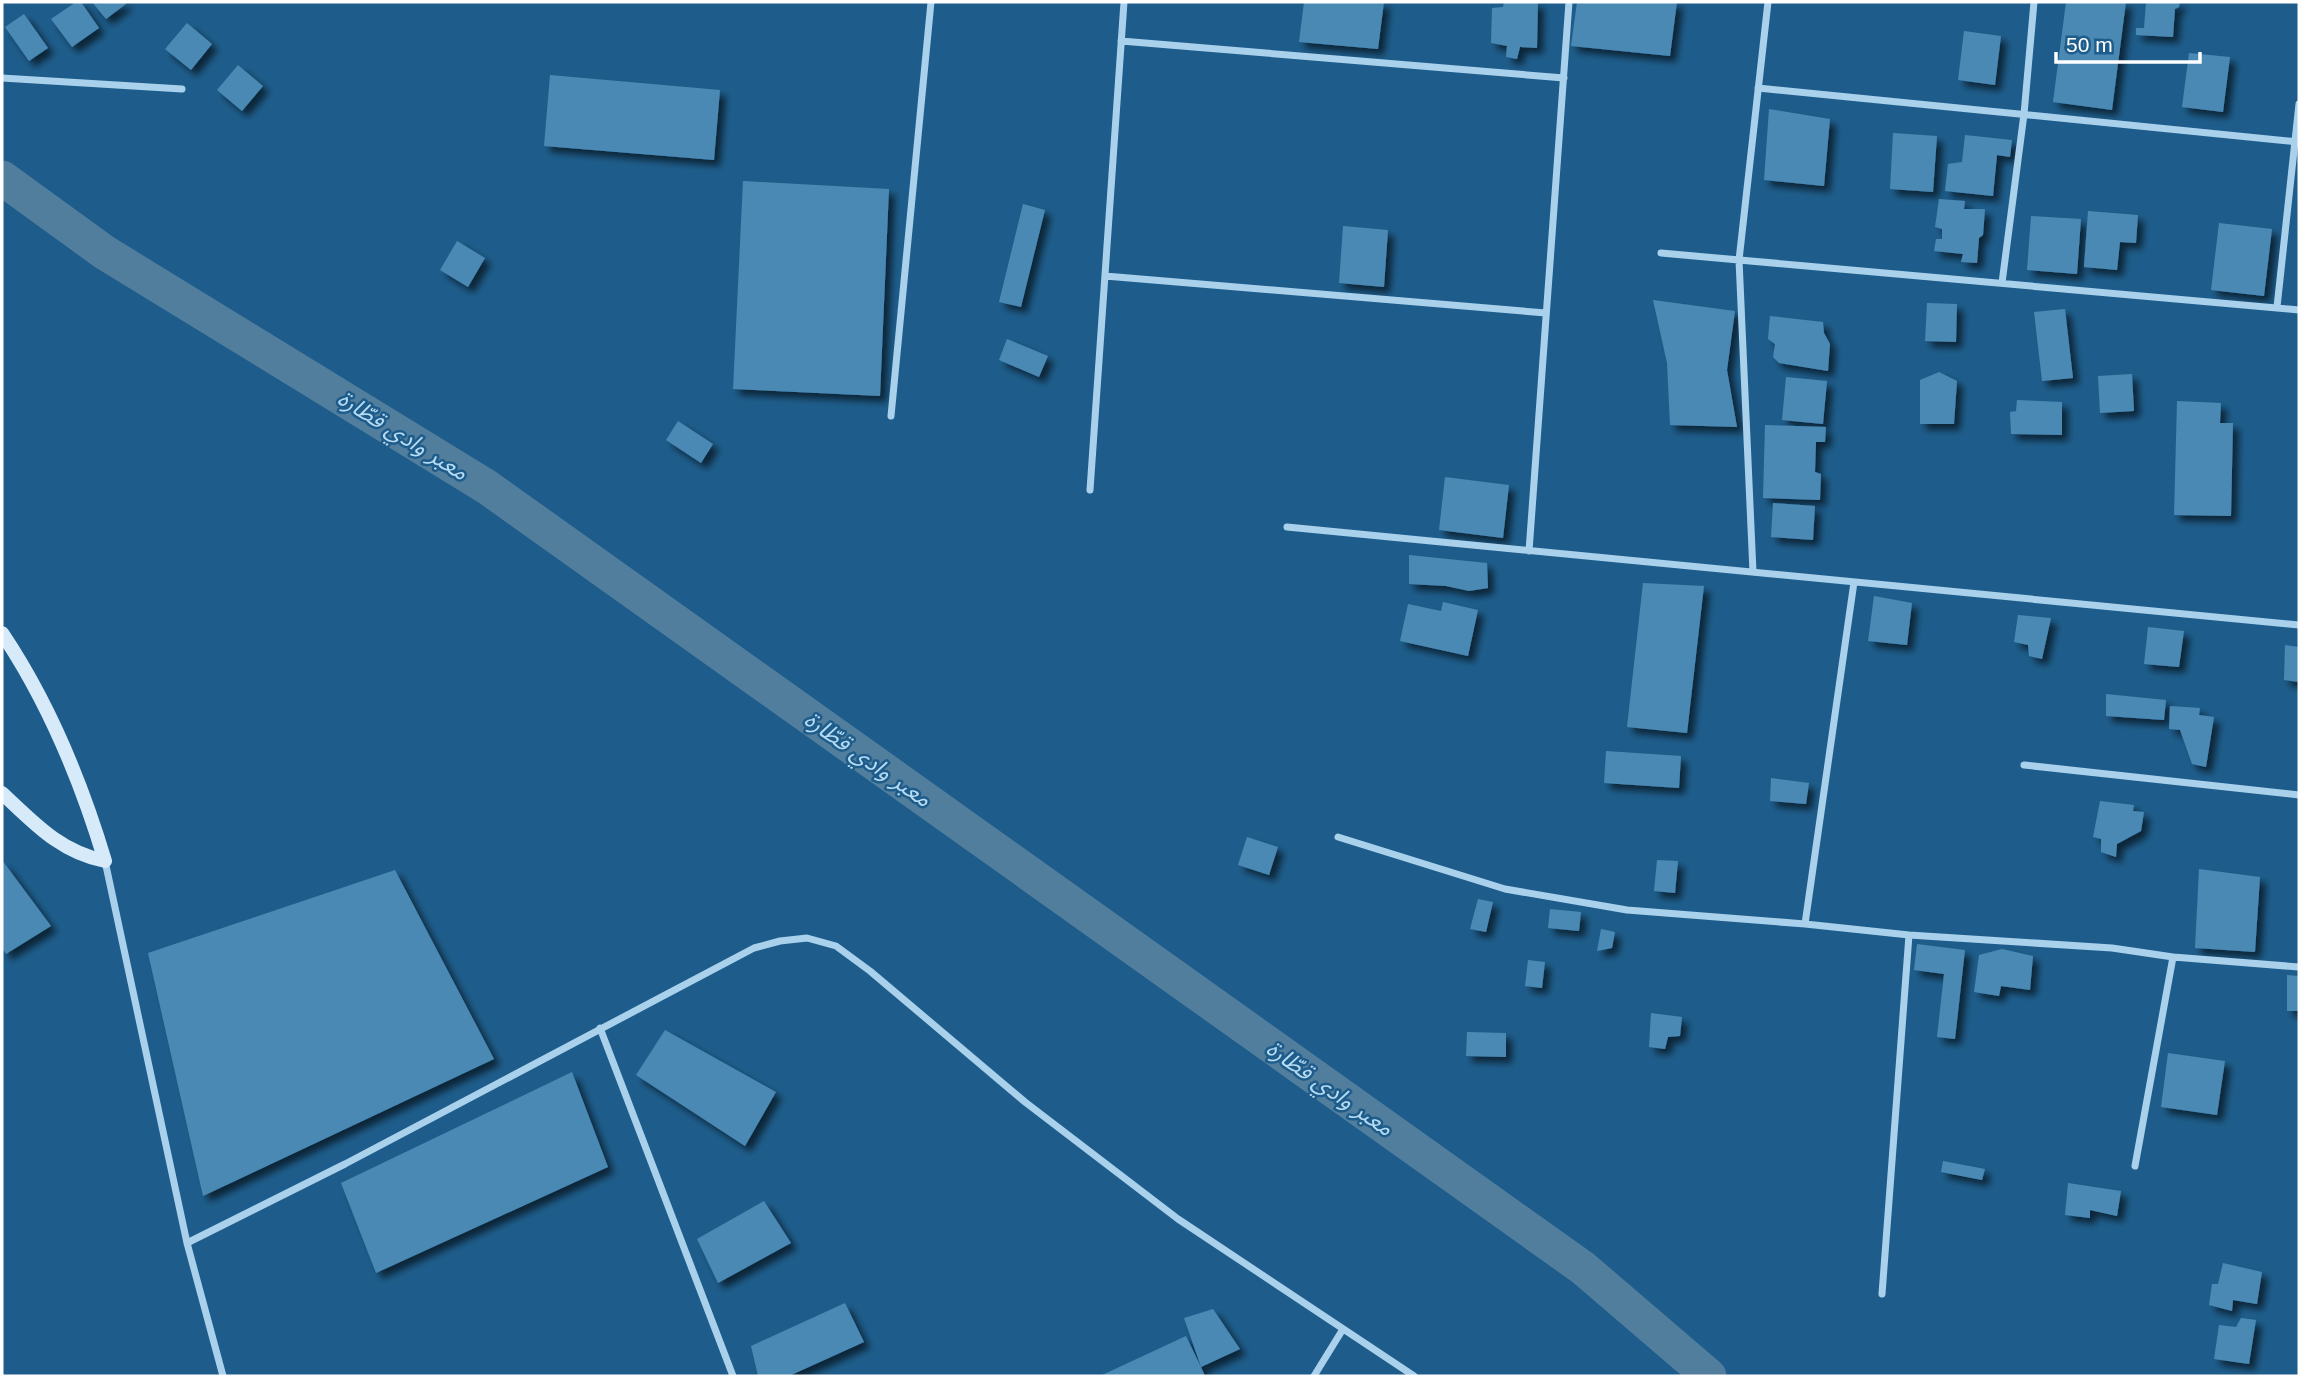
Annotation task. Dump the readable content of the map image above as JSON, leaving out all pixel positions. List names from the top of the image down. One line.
{"water":["معبر وادي قطّارة"],"scale_bar":"50 m"}
